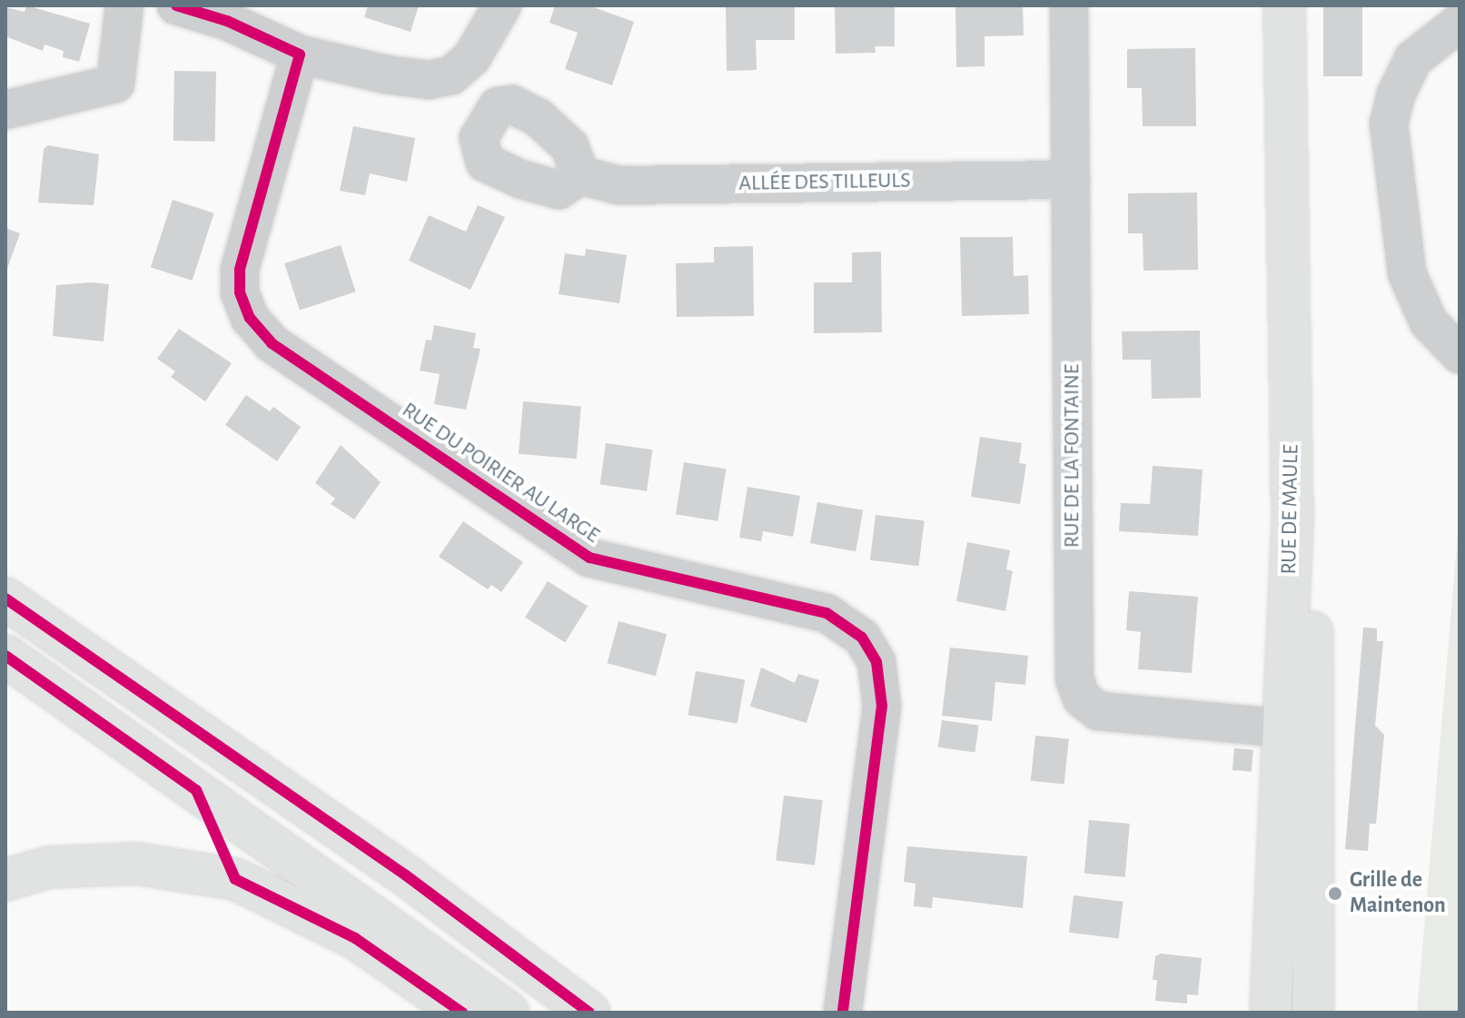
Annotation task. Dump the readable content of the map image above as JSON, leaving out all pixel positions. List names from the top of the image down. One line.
{"streets":{"street":["ALLÉE DES TILLEULS","RUE DE LA FONTAINE","RUE DU POIRIER AU LARGE","RUE DE MAULE"]},"crossings":[["ALLÉE DES TILLEULS","RUE DE LA FONTAINE"],["RUE DE LA FONTAINE","RUE DE MAULE"]],"places":["Grille de Maintenon"]}
